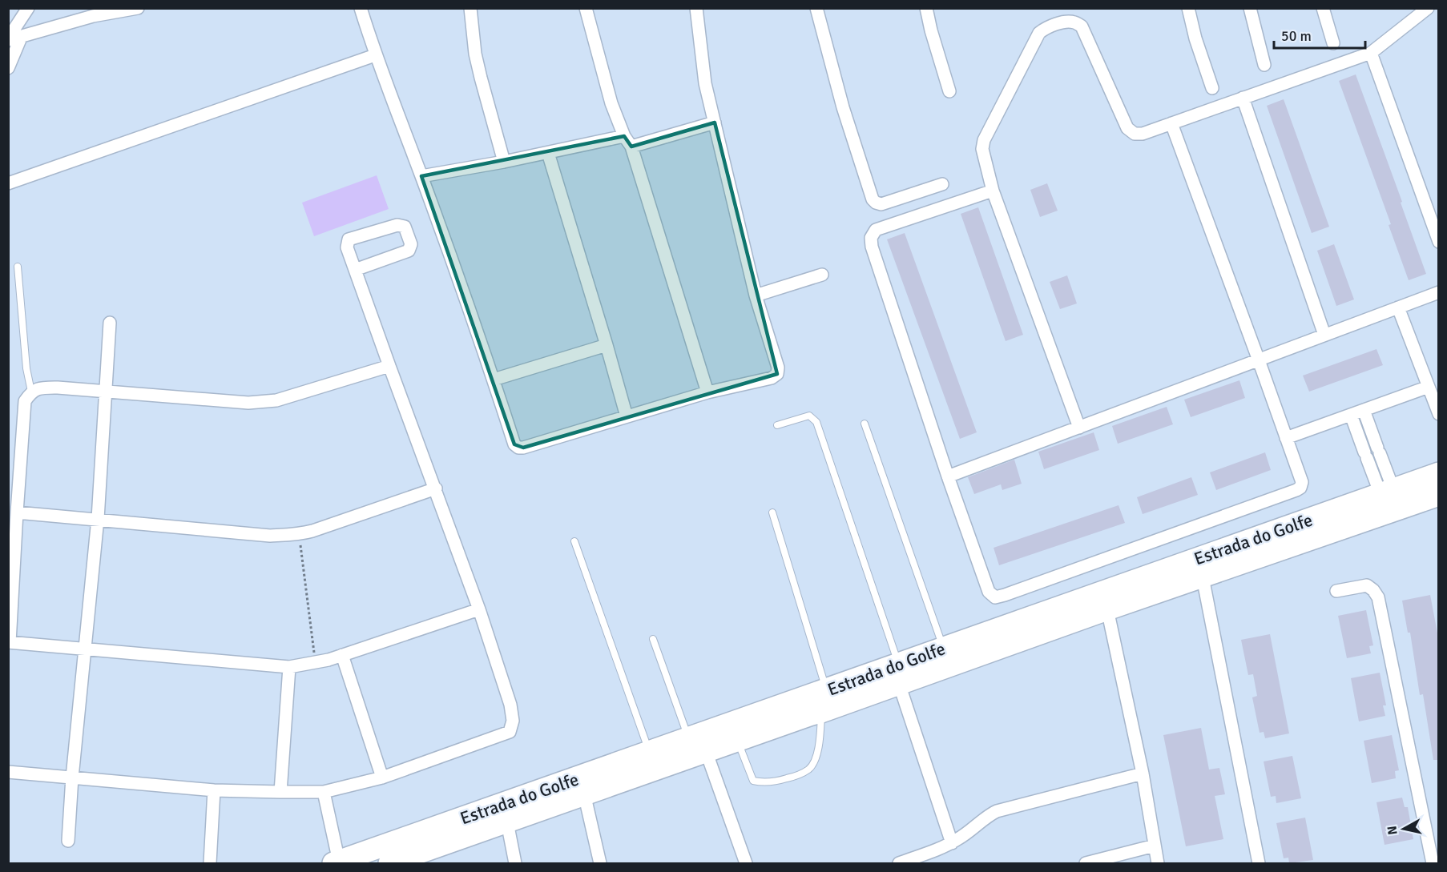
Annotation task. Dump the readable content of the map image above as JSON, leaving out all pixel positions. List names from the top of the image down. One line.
{"streets":{"highway":["Estrada do Golfe"]},"scale_bar":"50 m","north":"left"}
